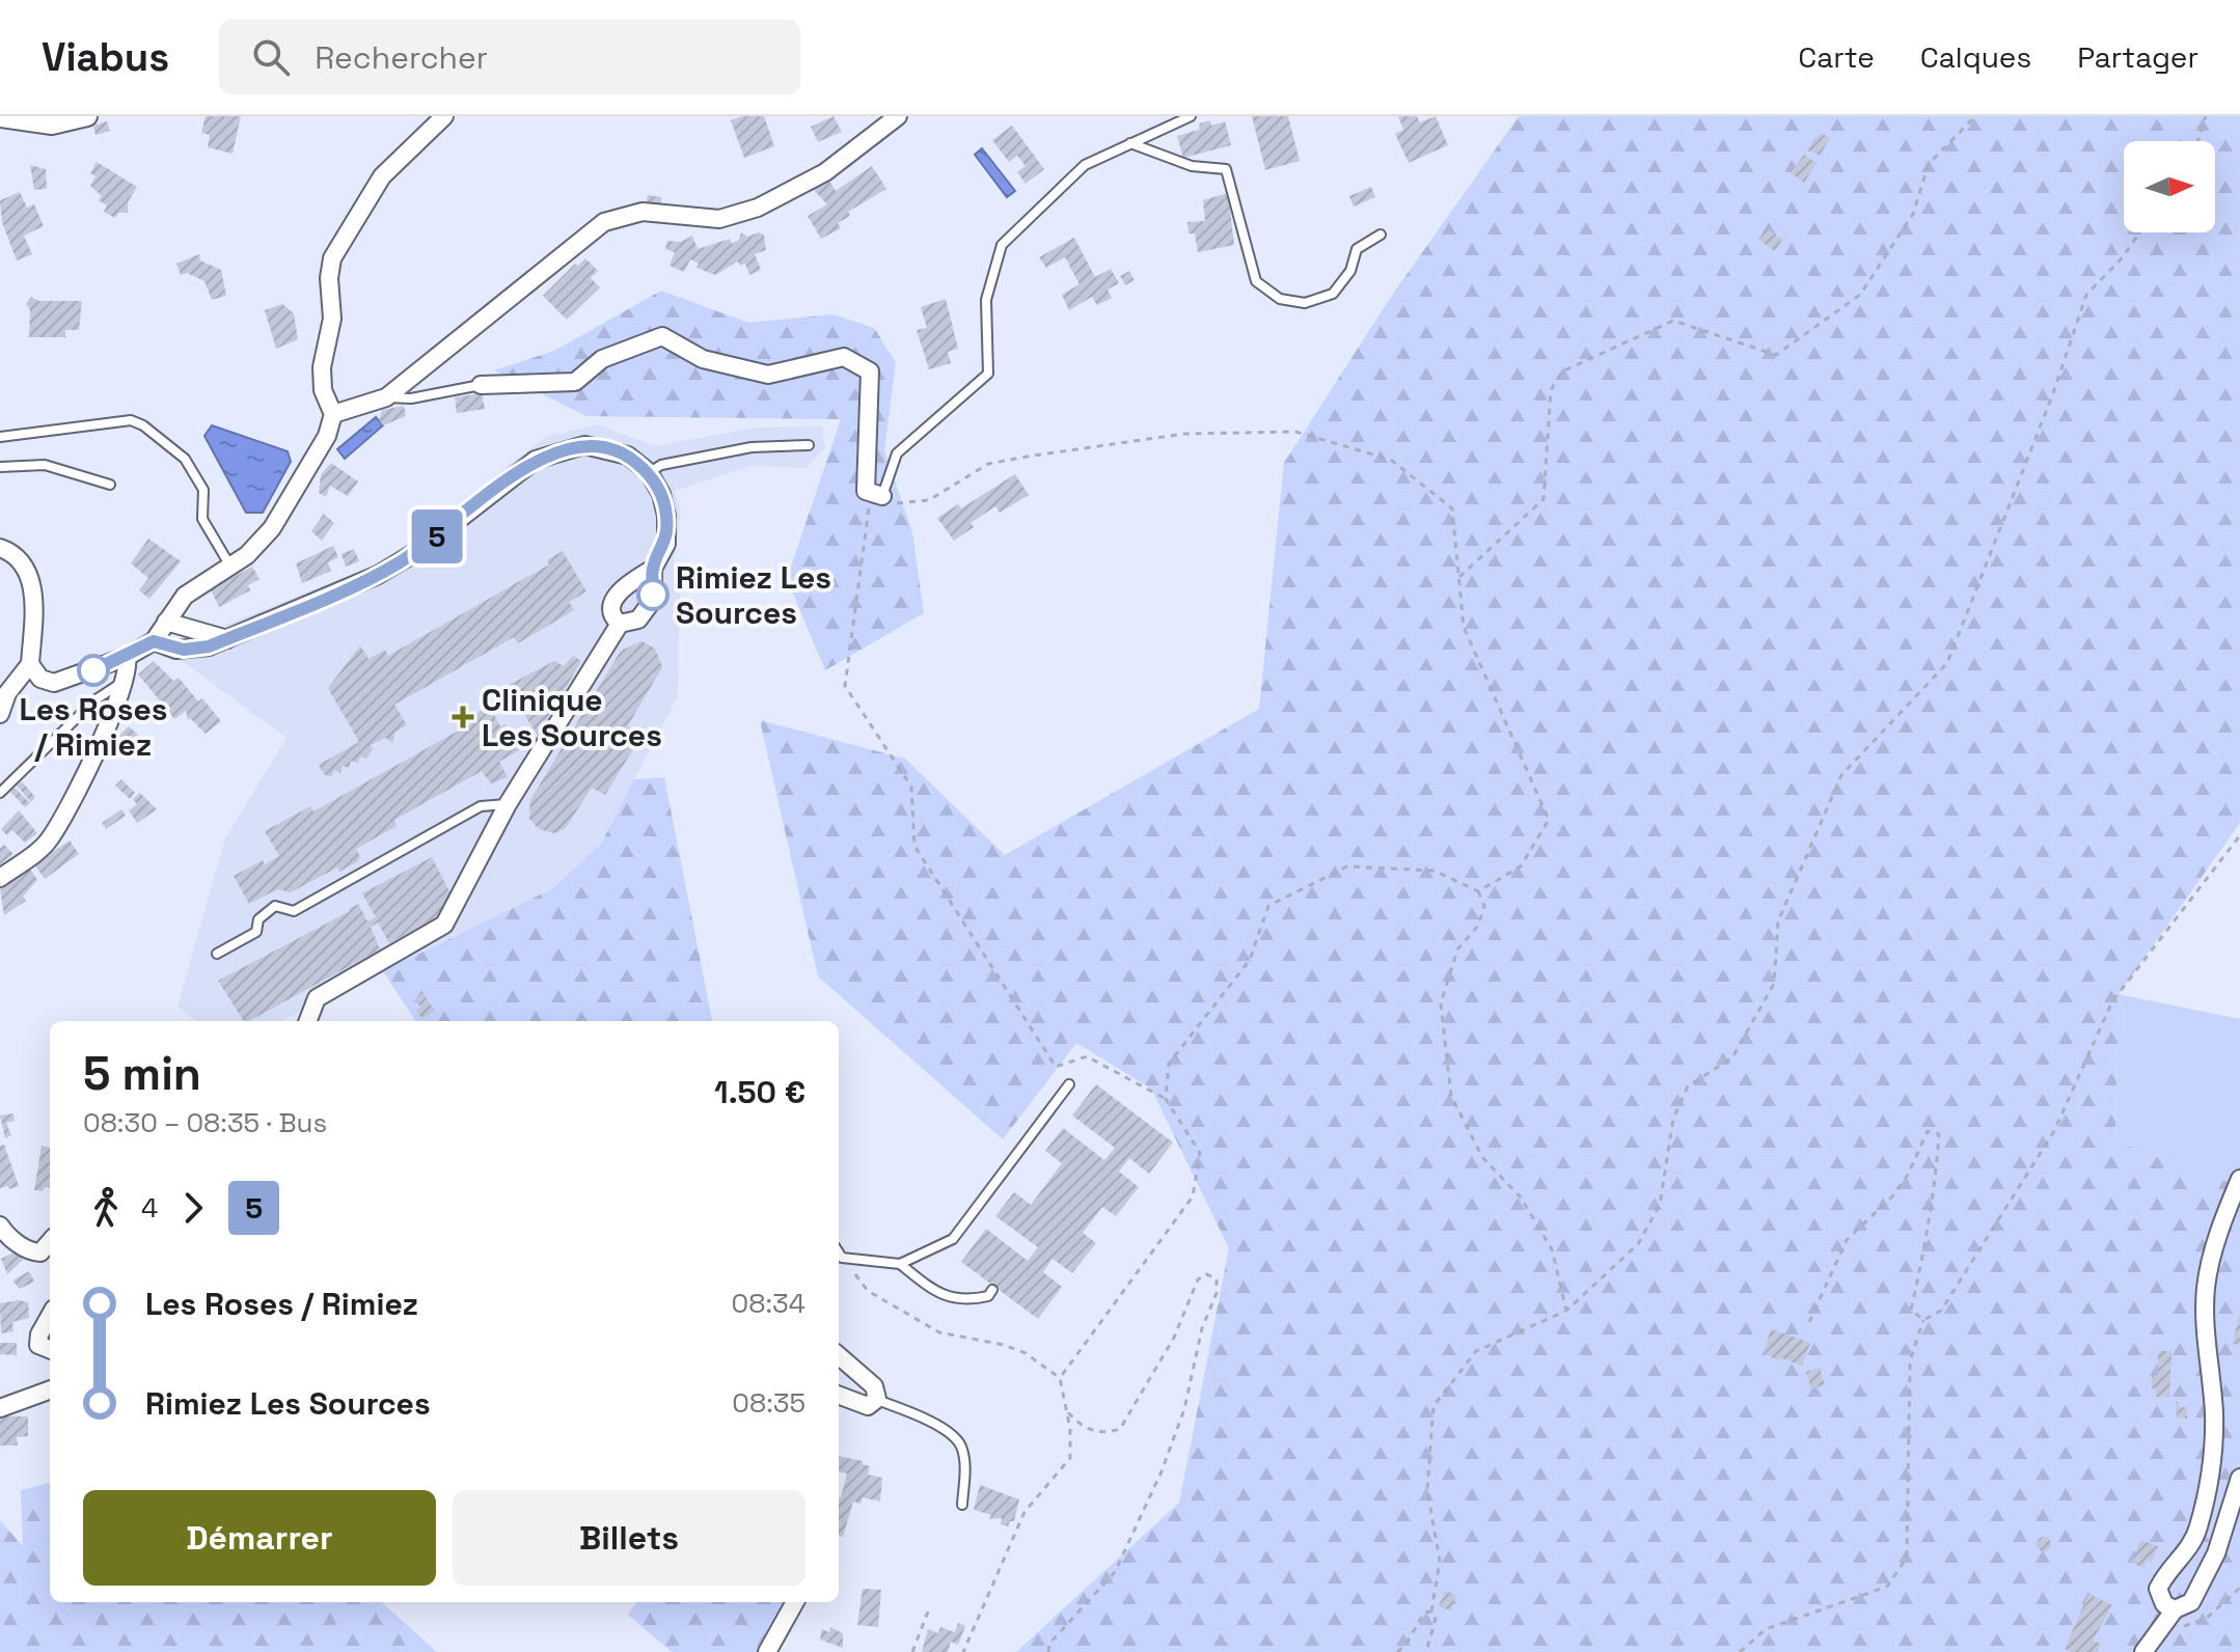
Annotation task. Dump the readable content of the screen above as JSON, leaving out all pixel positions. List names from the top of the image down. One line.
{"places":{"other":["Rimiez Les Sources","Les Roses / Rimiez"],"health":["Clinique Les Sources"]},"lines":["bus line 5"],"north":"right","page":{"header":"Viabus","search":"Rechercher","nav":["Carte","Calques","Partager"],"on_map":"5","heading":["5 min","08:30 – 08:35 · Bus","1.50 €"],"legs":["4","5"],"list":[{"name":"Les Roses / Rimiez","value":"08:34"},{"name":"Rimiez Les Sources","value":"08:35"}],"buttons":["Démarrer","Billets"]}}
